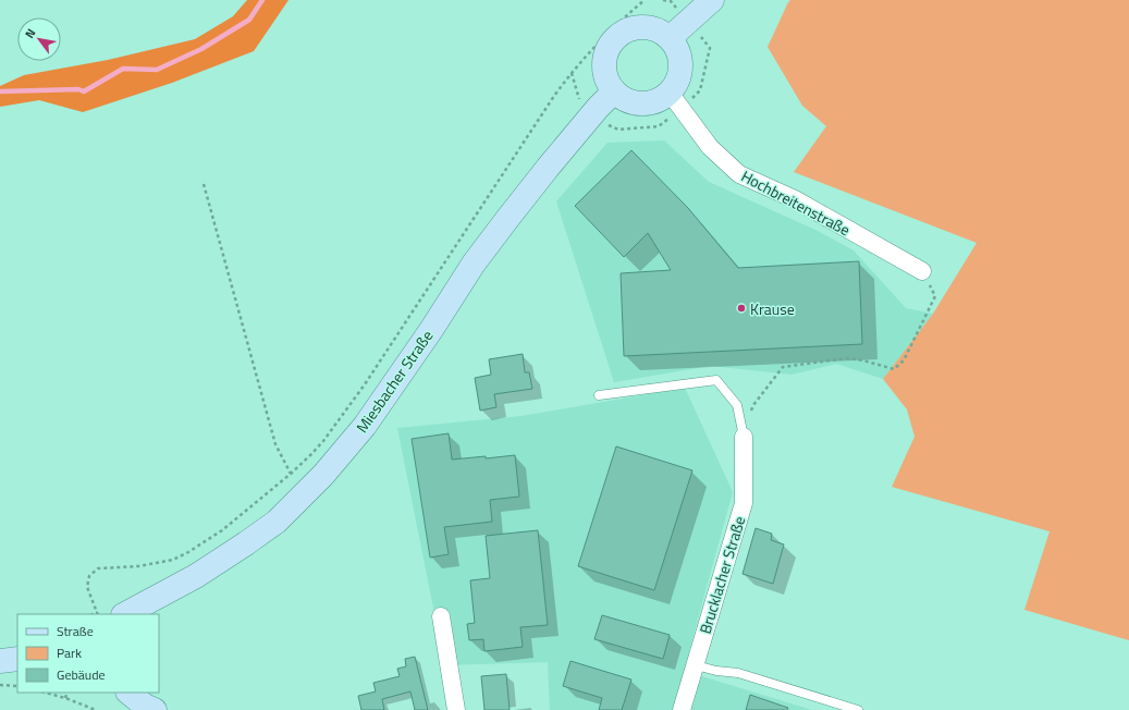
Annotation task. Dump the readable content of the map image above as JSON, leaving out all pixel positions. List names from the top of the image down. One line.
{"streets":{"main road":["Miesbacher Straße"],"street":["Hochbreitenstraße","Brucklacher Straße"]},"crossings":[["Hochbreitenstraße","Miesbacher Straße"]],"places":["Krause"],"legend":["Straße","Park","Gebäude"],"north":"top left"}
